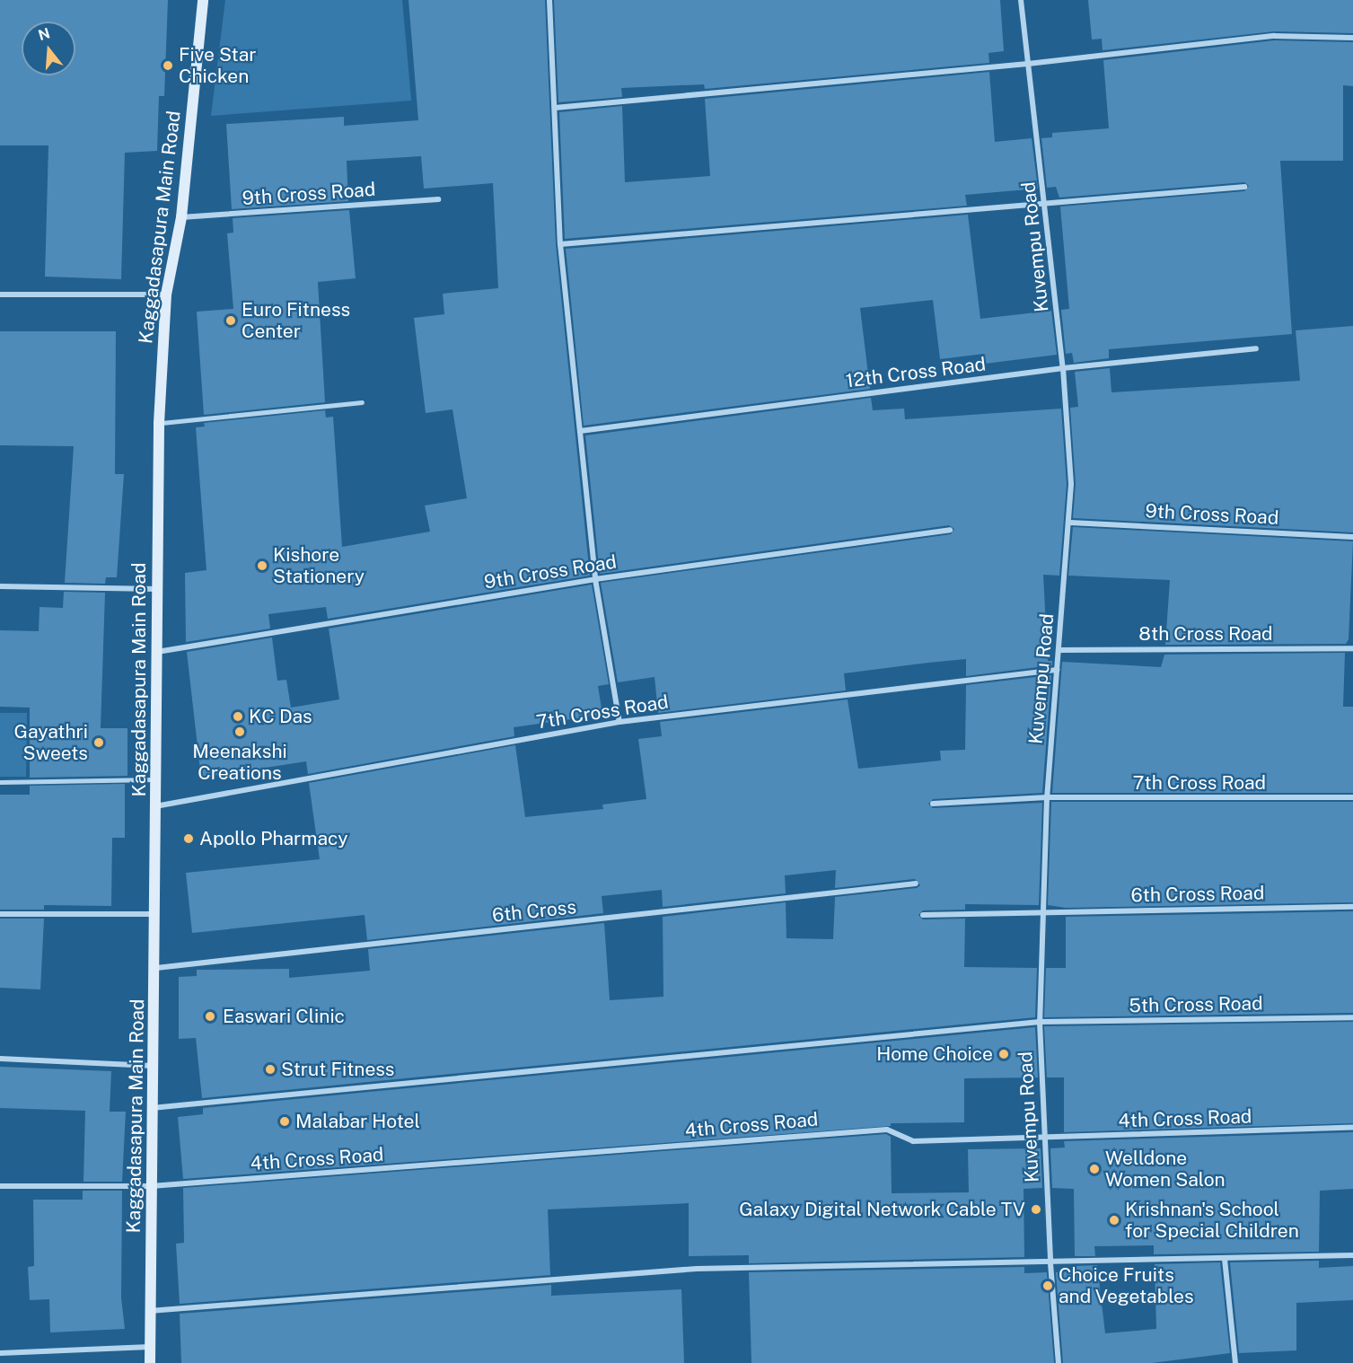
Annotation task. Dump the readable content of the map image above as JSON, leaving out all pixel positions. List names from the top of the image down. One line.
{"streets":{"main road":["Kaggadasapura Main Road"],"street":["9th Cross Road","Kuvempu Road","12th Cross Road","8th Cross Road","7th Cross Road","6th Cross Road","6th Cross","5th Cross Road","4th Cross Road"]},"crossings":[["9th Cross Road","Kaggadasapura Main Road"],["9th Cross Road","Kuvempu Road"],["Kaggadasapura Main Road","7th Cross Road"],["Kaggadasapura Main Road","6th Cross"],["Kaggadasapura Main Road","5th Cross Road"],["Kaggadasapura Main Road","4th Cross Road"],["Kuvempu Road","12th Cross Road"],["Kuvempu Road","8th Cross Road"],["Kuvempu Road","7th Cross Road"],["Kuvempu Road","6th Cross Road"],["Kuvempu Road","5th Cross Road"],["Kuvempu Road","4th Cross Road"]],"places":["Five Star Chicken","Euro Fitness Center","Kishore Stationery","KC Das","Meenakshi Creations","Gayathri Sweets","Apollo Pharmacy","Easwari Clinic","Home Choice","Strut Fitness","Malabar Hotel","Welldone Women Salon","Galaxy Digital Network Cable TV","Krishnan's School for Special Children","Choice Fruits and Vegetables"],"north":"top"}
